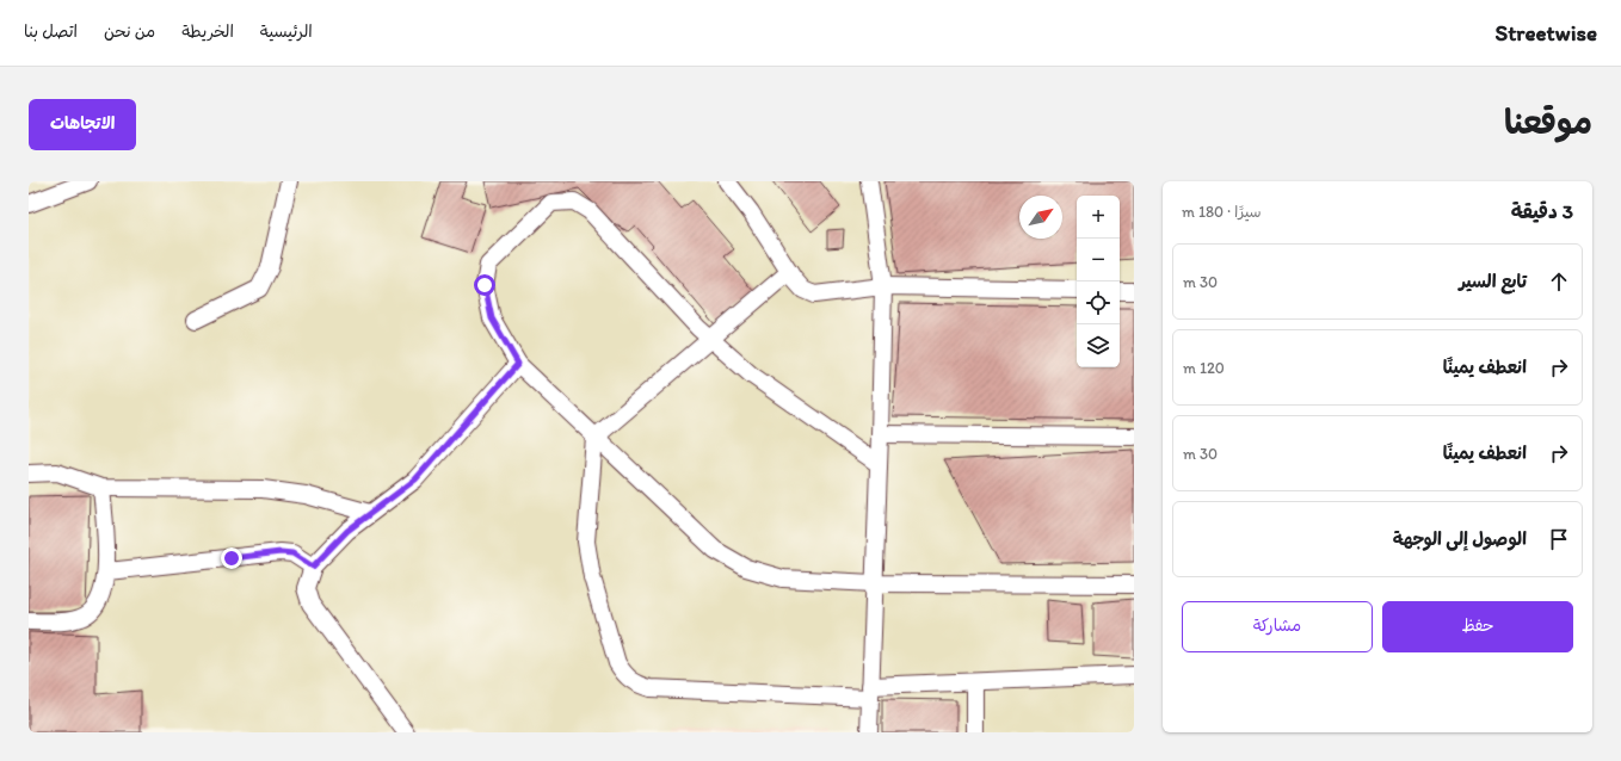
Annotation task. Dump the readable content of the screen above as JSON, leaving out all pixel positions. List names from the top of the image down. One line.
{"north":"top right","page":{"header":"Streetwise","nav":["الرئيسية","الخريطة","من نحن","اتصل بنا"],"title":"موقعنا","buttons":["الاتجاهات",["حفظ","مشاركة"]],"heading":["3 دقيقة","سيرًا · 180 m"],"map_buttons":["+","−"],"list":[["تابع السير","30 m"],["انعطف يمينًا","120 m"],["انعطف يمينًا","30 m"],"الوصول إلى الوجهة"]}}
